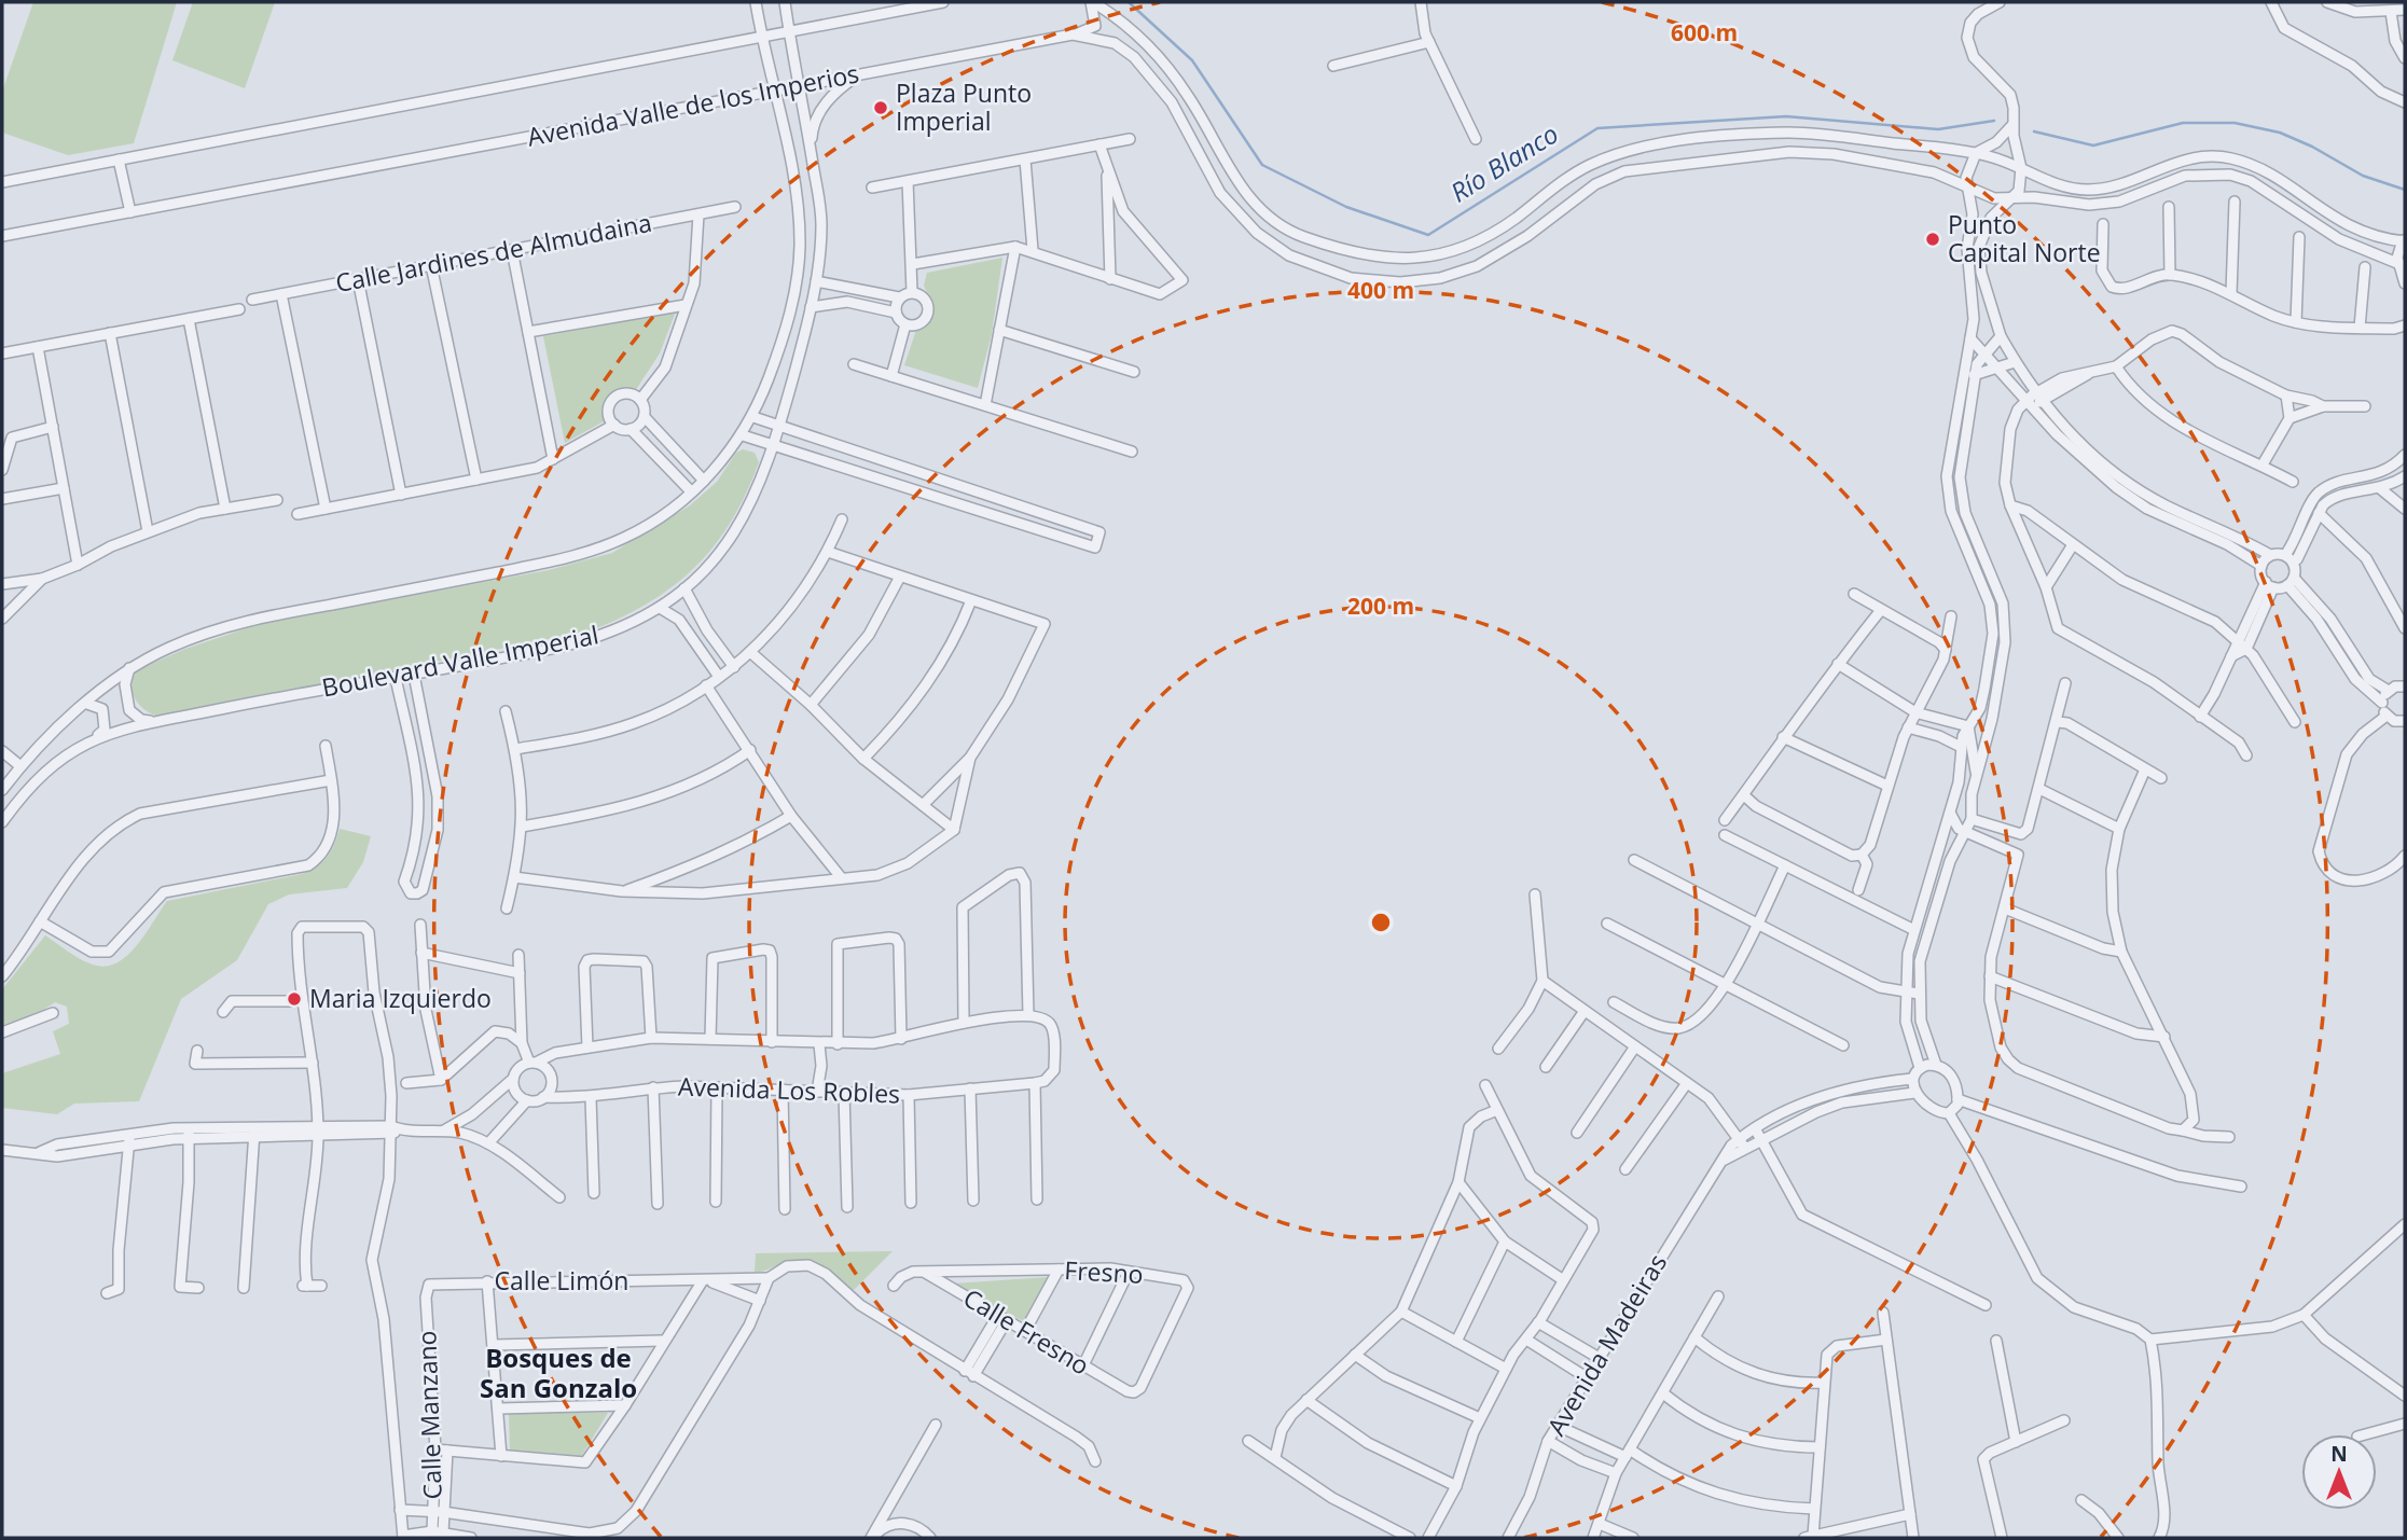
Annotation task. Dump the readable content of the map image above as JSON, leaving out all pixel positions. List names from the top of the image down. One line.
{"streets":{"street":["Avenida Valle de los Imperios","Calle Jardines de Almudaina","Boulevard Valle Imperial","Avenida Los Robles","Fresno","Calle Limón","Calle Fresno","Avenida Madeiras","Calle Manzano"]},"crossings":[["Avenida Valle de los Imperios","Boulevard Valle Imperial"],["Fresno","Calle Fresno"],["Calle Limón","Calle Manzano"]],"districts":["Bosques de San Gonzalo"],"water":["Río Blanco"],"places":["Plaza Punto Imperial","Punto Capital Norte","Maria Izquierdo"],"north":"top","rings":["600 m","400 m","200 m"]}
